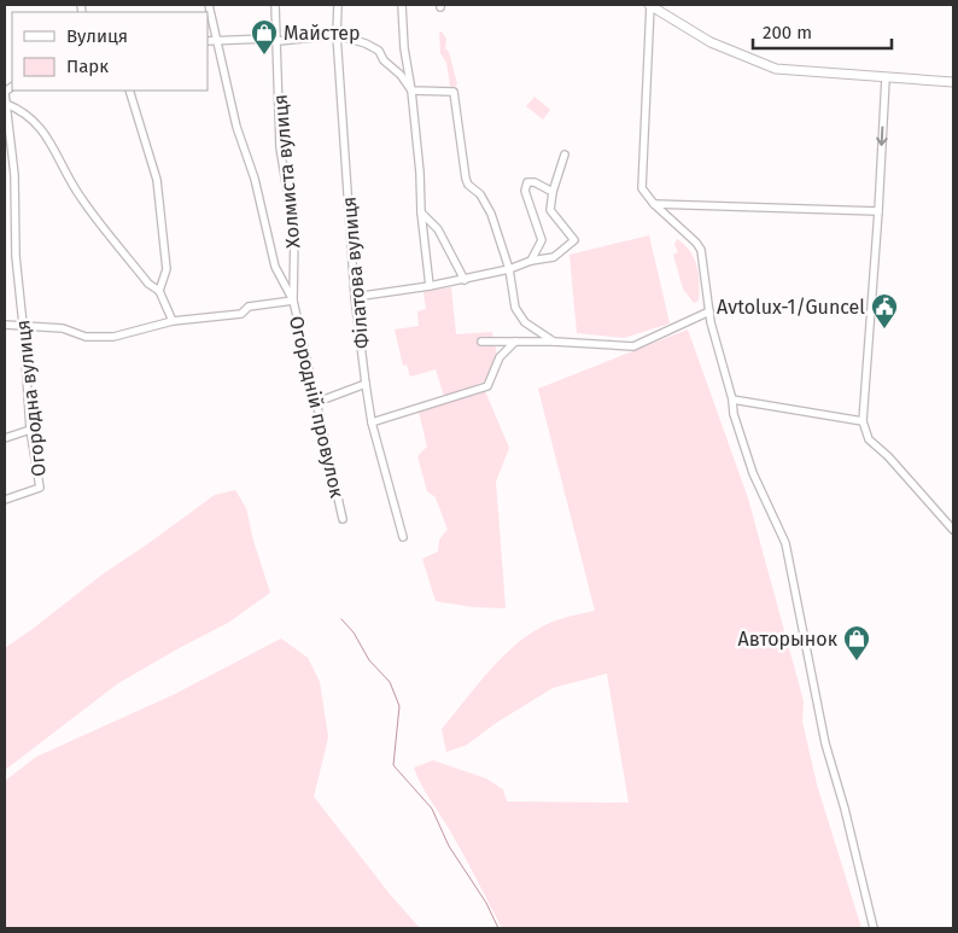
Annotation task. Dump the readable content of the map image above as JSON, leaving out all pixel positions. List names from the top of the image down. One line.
{"streets":{"street":["Холмиста вулиця","Філатова вулиця","Огородна вулиця","Огородній провулок"]},"crossings":[["Холмиста вулиця","Огородній провулок"],["Огородна вулиця","Огородній провулок"]],"places":{"shop":["Майстер","Авторынок"],"public building":["Avtolux-1/Guncel"]},"legend":["Вулиця","Парк"],"scale_bar":"200 m"}
